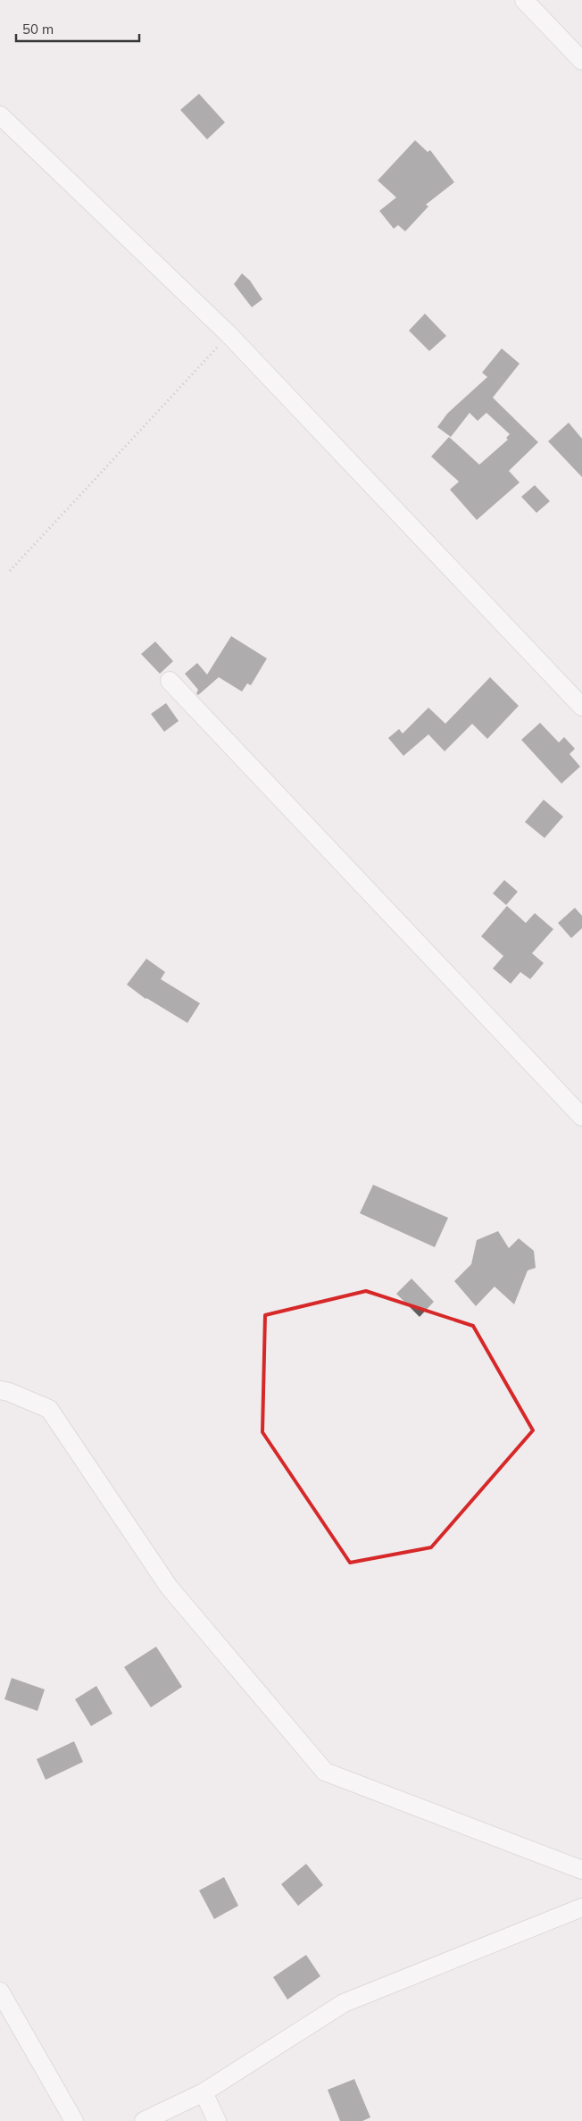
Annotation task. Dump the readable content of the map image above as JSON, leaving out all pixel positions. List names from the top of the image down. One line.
{"scale_bar":"50 m"}
